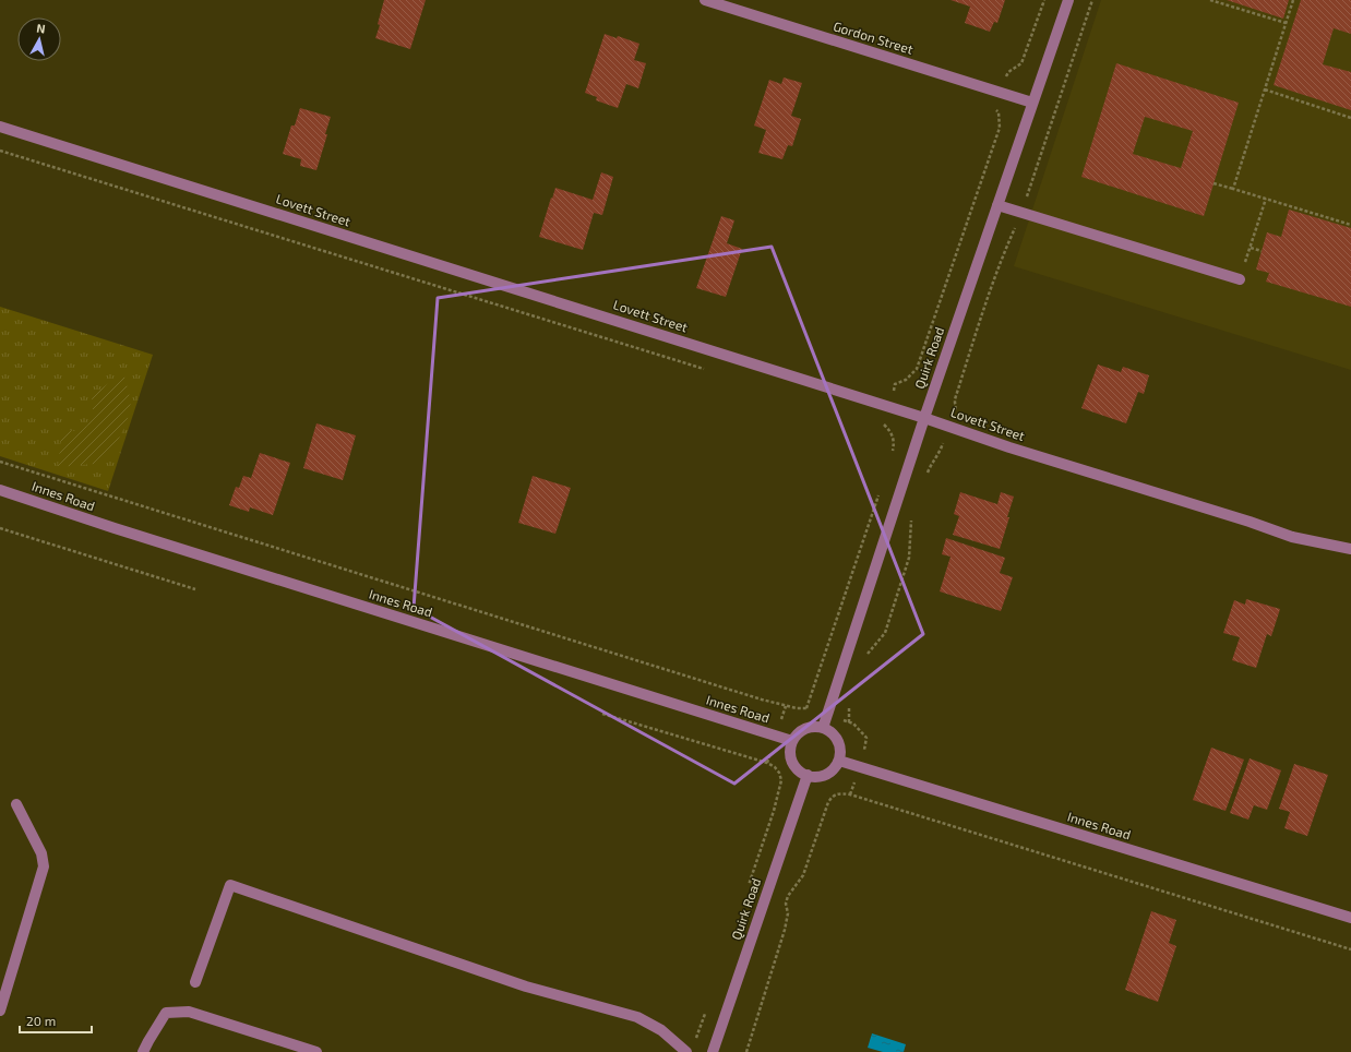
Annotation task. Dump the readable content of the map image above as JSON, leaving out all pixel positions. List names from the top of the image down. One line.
{"streets":{"street":["Gordon Street","Lovett Street","Quirk Road","Innes Road"]},"crossings":[["Gordon Street","Quirk Road"],["Lovett Street","Quirk Road"],["Quirk Road","Innes Road"]],"scale_bar":"20 m","north":"top"}
